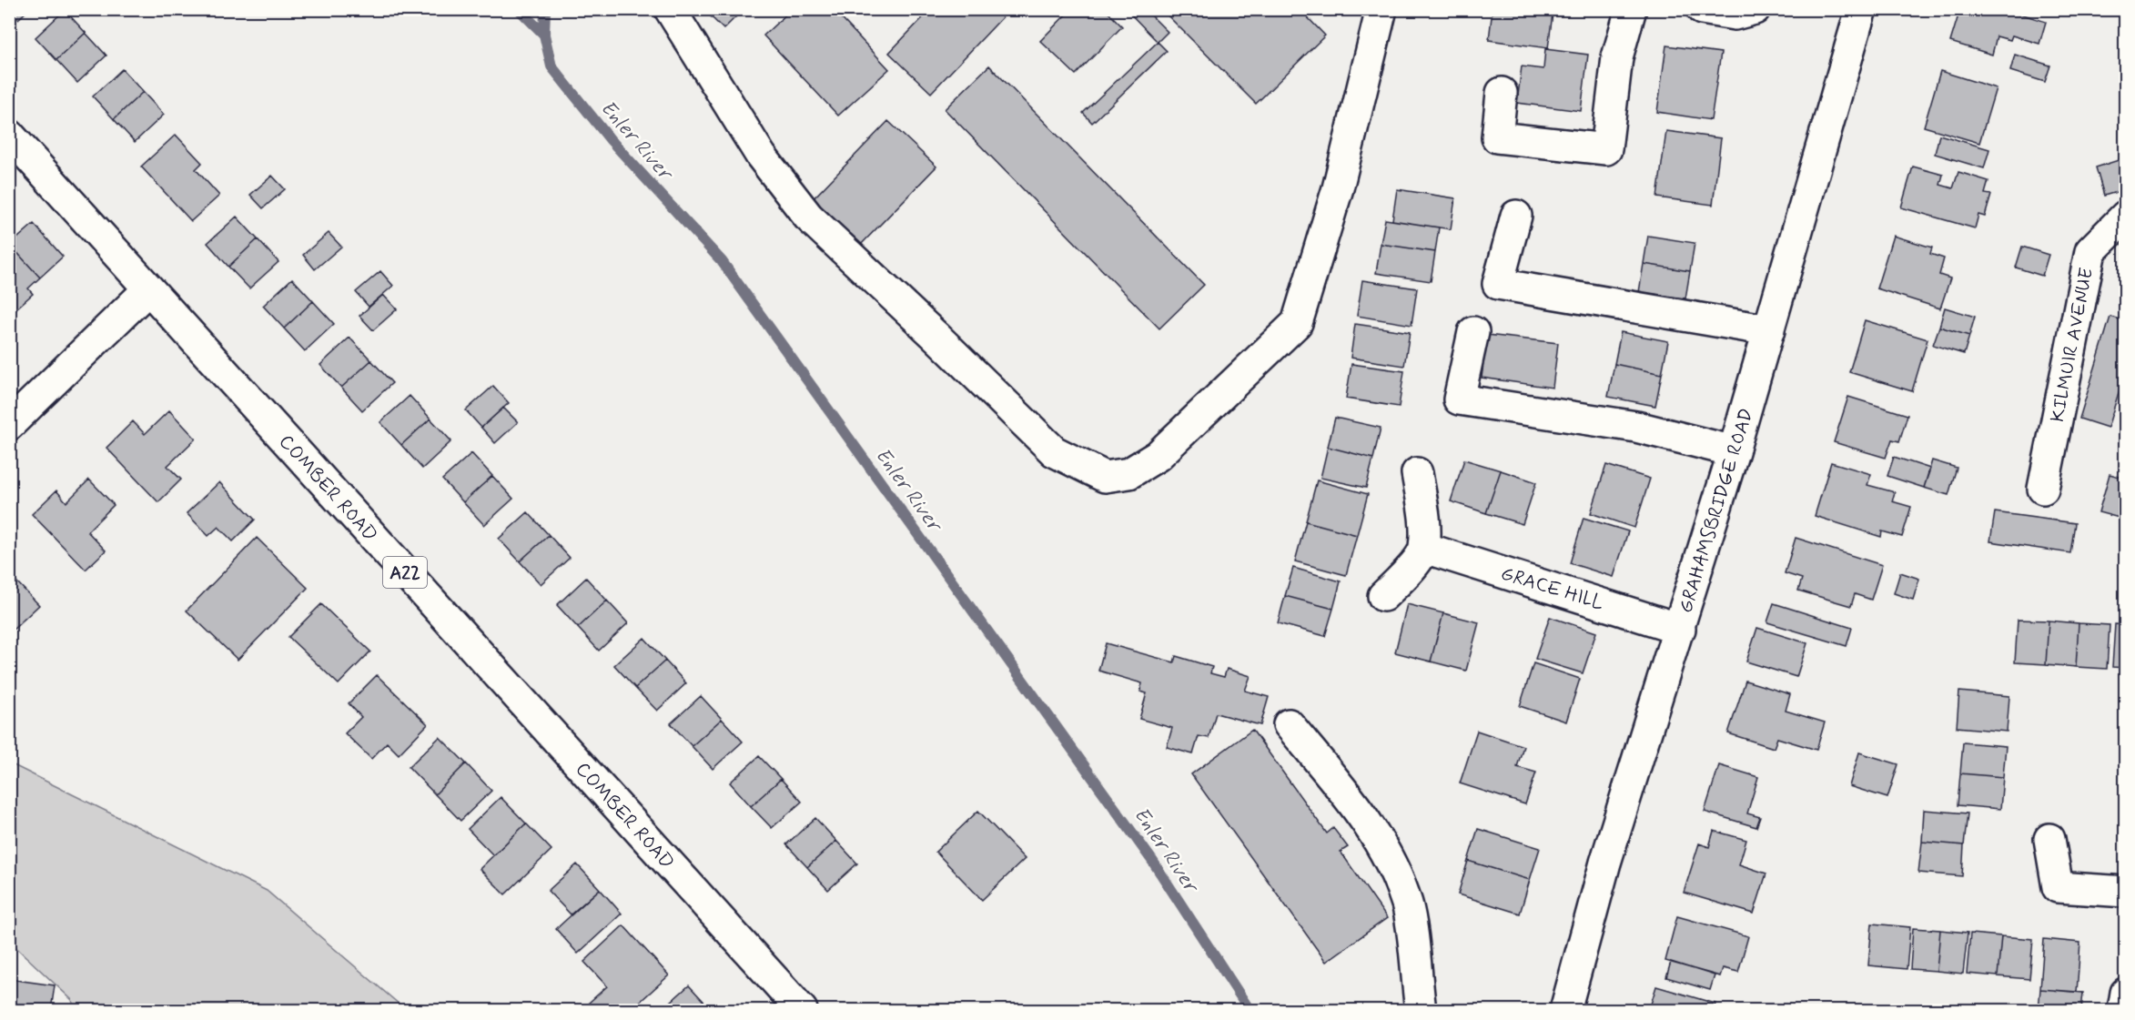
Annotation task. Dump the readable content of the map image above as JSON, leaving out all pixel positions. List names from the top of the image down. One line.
{"streets":{"main road":["KILMUIR AVENUE","COMBER ROAD","GRAHAMSBRIDGE ROAD","A22","GRACE HILL"]},"crossings":[["GRAHAMSBRIDGE ROAD","GRACE HILL"]],"water":["Enler River"]}
